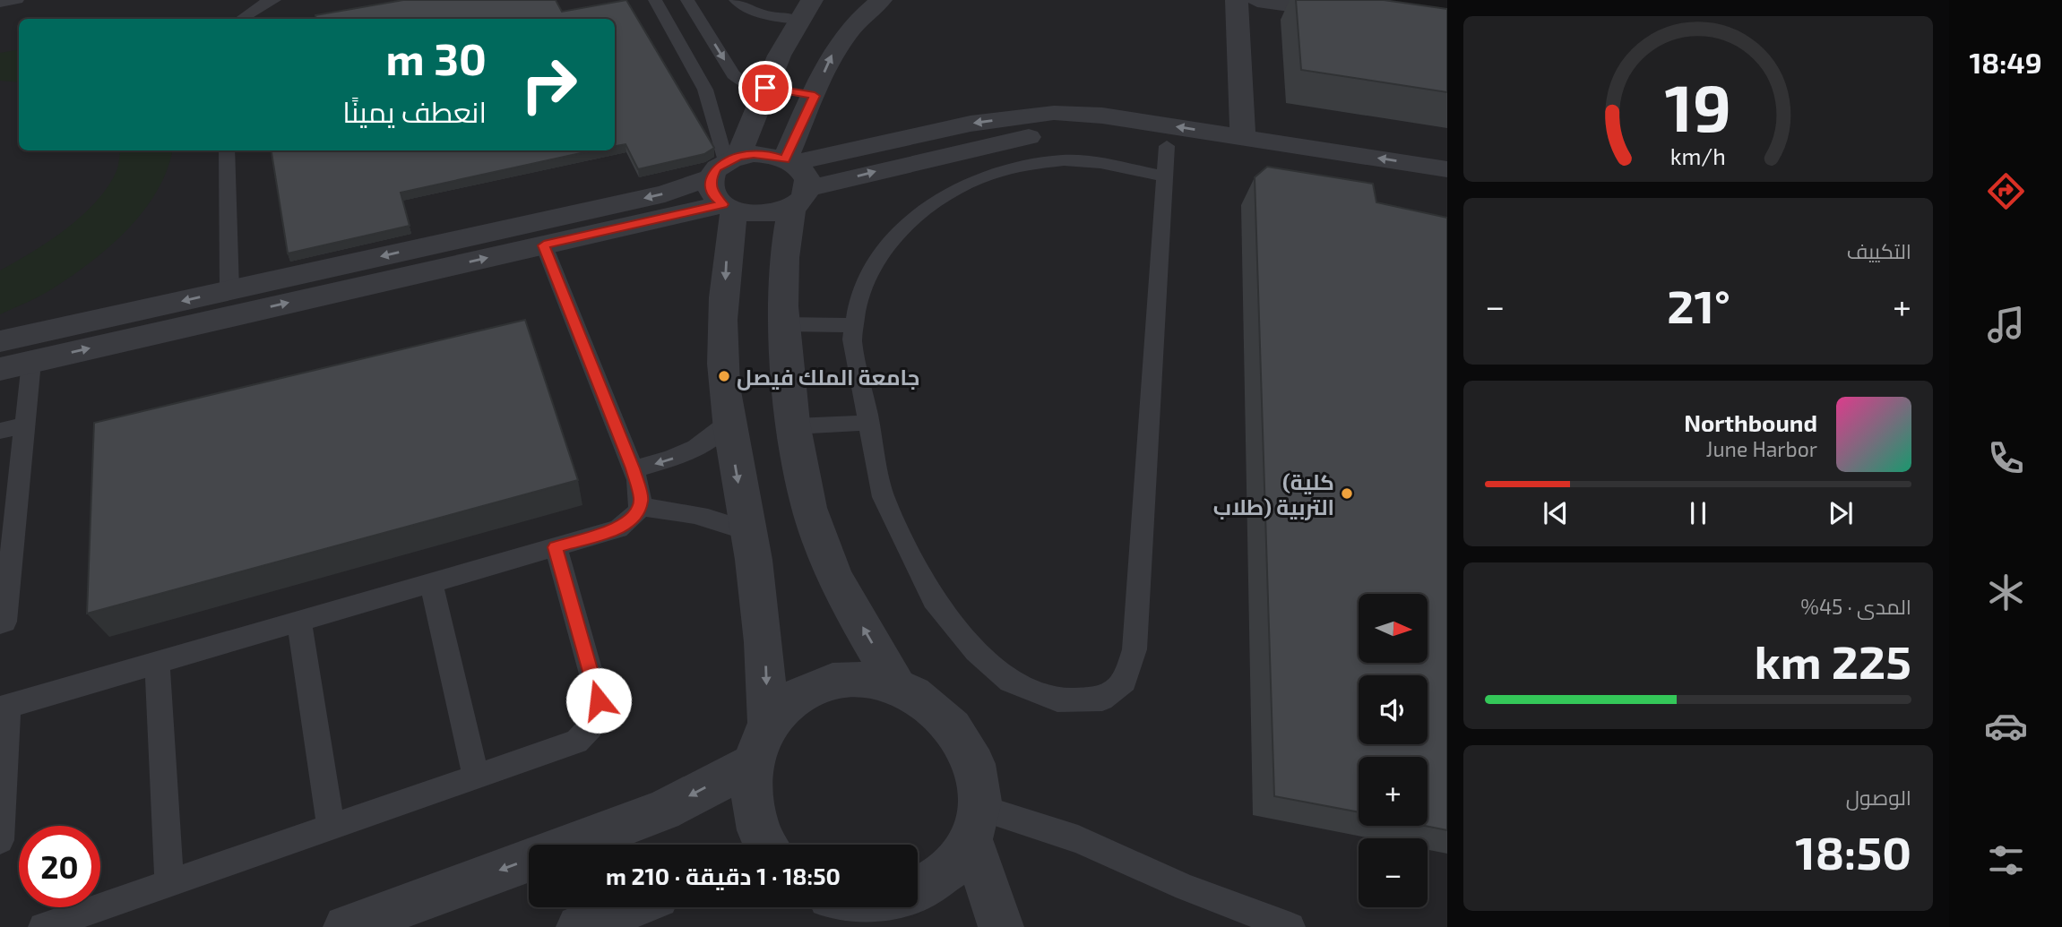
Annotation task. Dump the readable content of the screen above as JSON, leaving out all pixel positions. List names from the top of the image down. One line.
{"places":["جامعة الملك فيصل","(كلية التربية (طلاب"],"north":"right","page":{"tabs":"18:49","turn":["30 m","انعطف يمينًا"],"tile":["التكييف",["المدى · 45%","225 km"],["الوصول","18:50"]],"heat":["−","21°","+"],"song":["Northbound","June Harbor"],"map_buttons":["+","−"],"limit":"20","trip":"18:50 · 1 دقيقة · 210 m","gauge":["19","km/h"]}}
